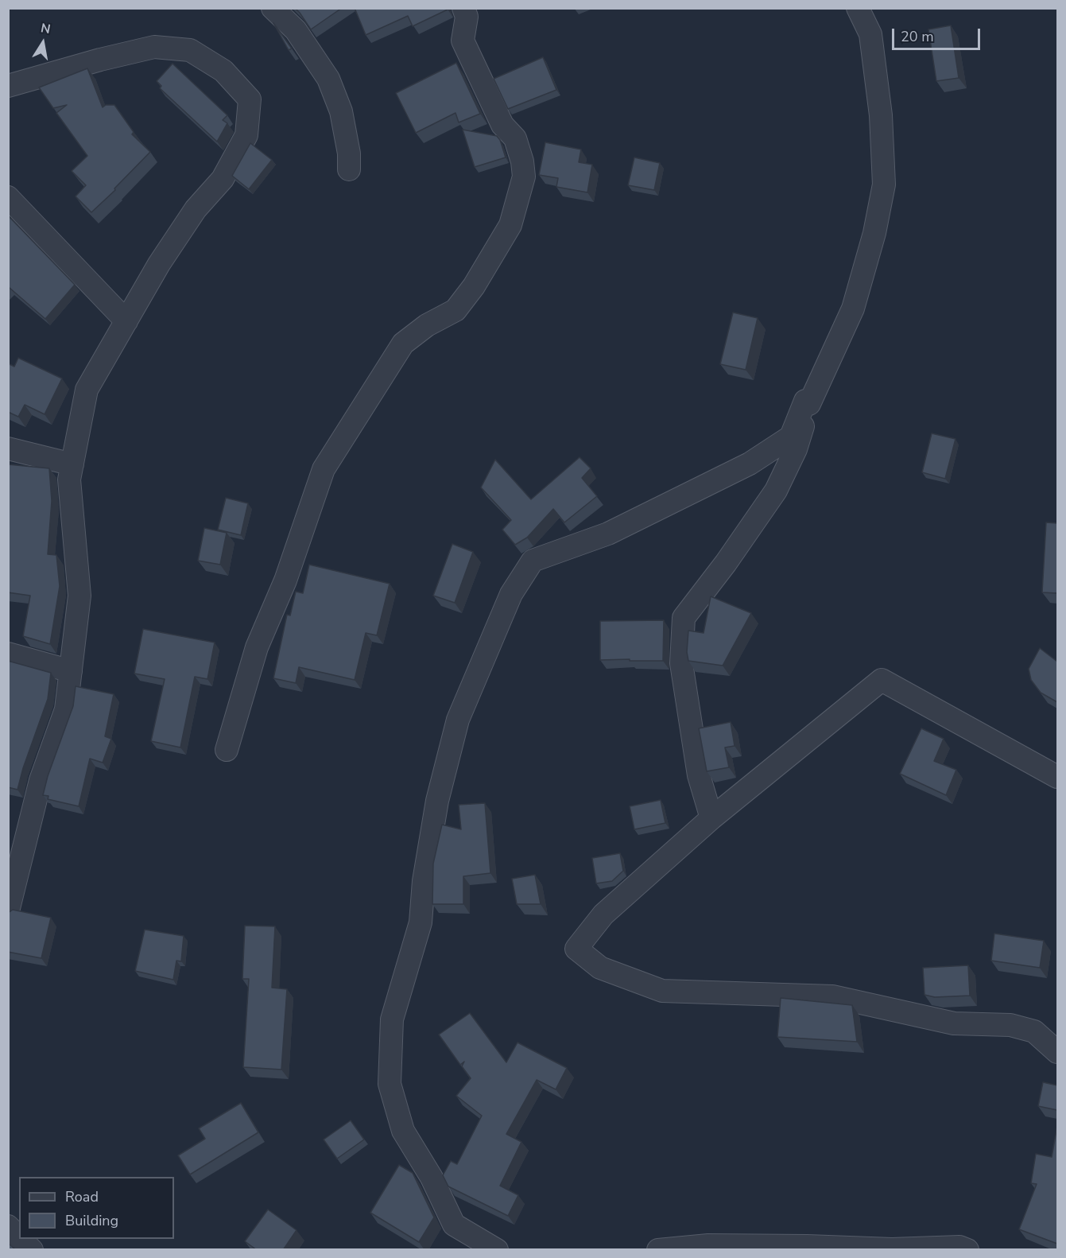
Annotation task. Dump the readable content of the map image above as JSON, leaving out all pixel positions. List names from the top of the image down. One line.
{"legend":["Road","Building"],"scale_bar":"20 m","north":"top"}
